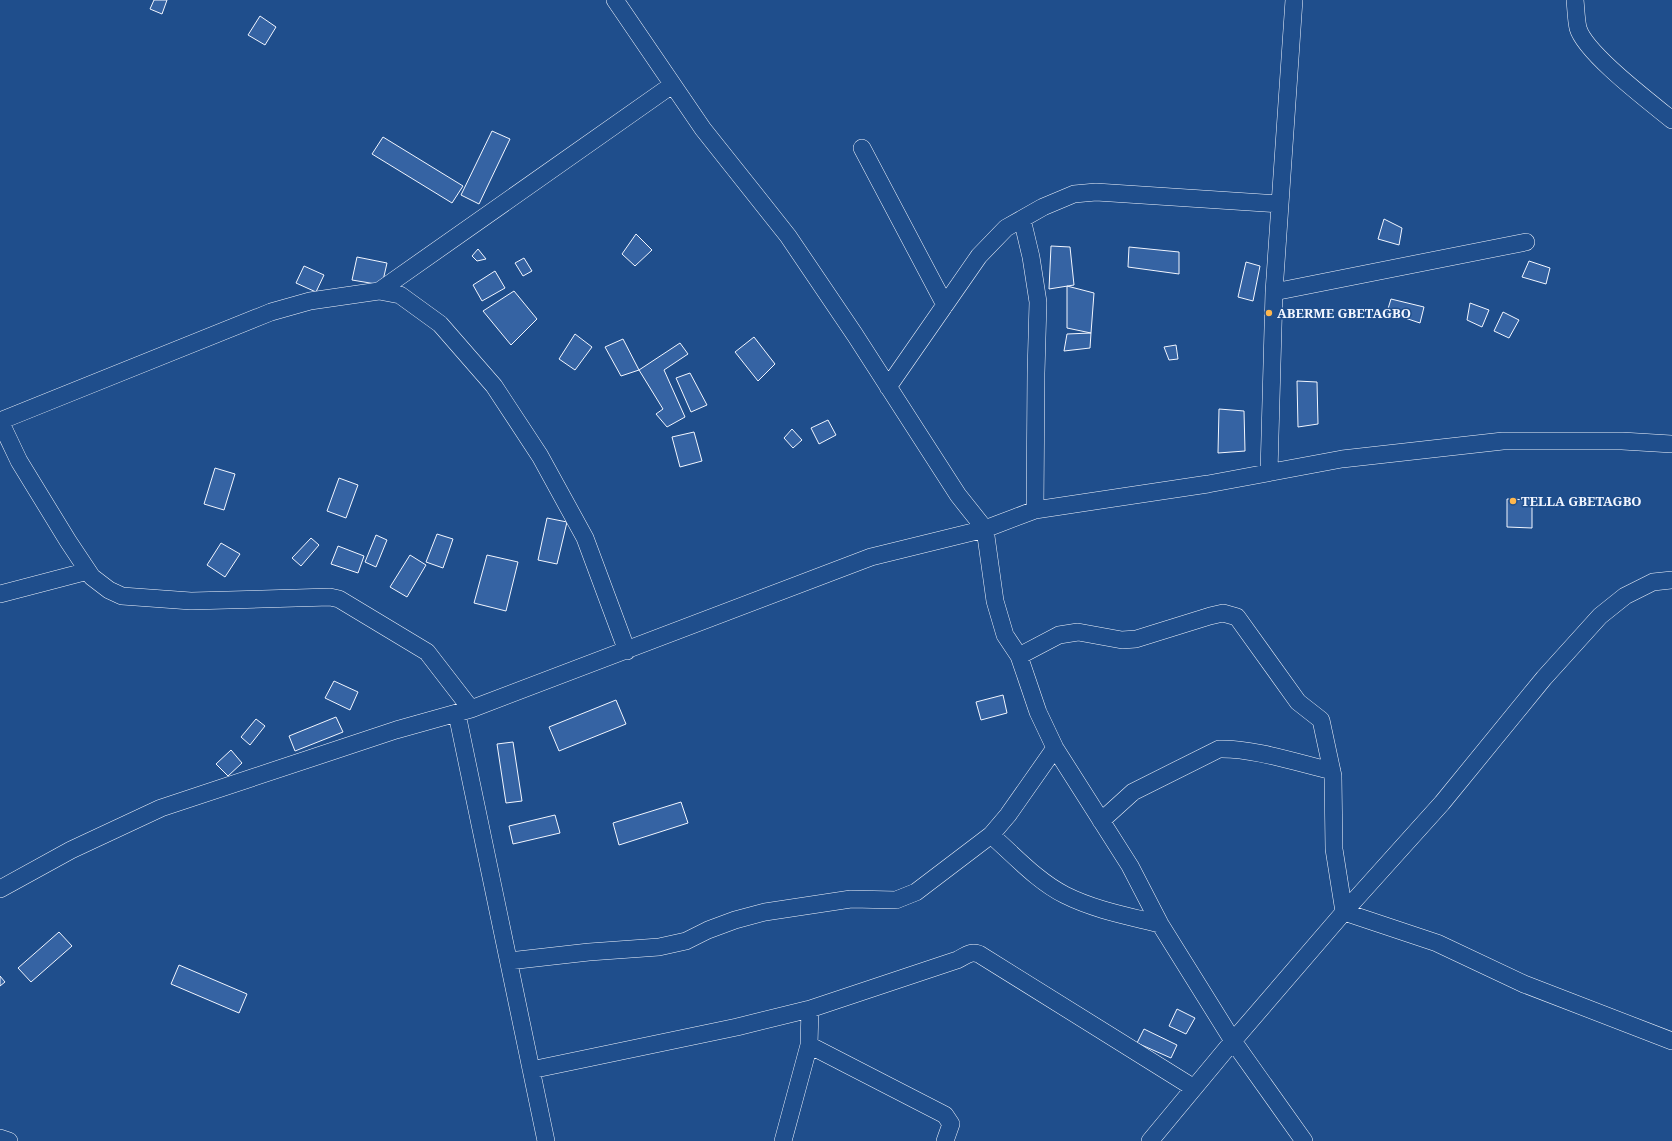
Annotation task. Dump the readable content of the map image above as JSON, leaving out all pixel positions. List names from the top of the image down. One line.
{"places":["ABERME GBETAGBO","TELLA GBETAGBO"]}
